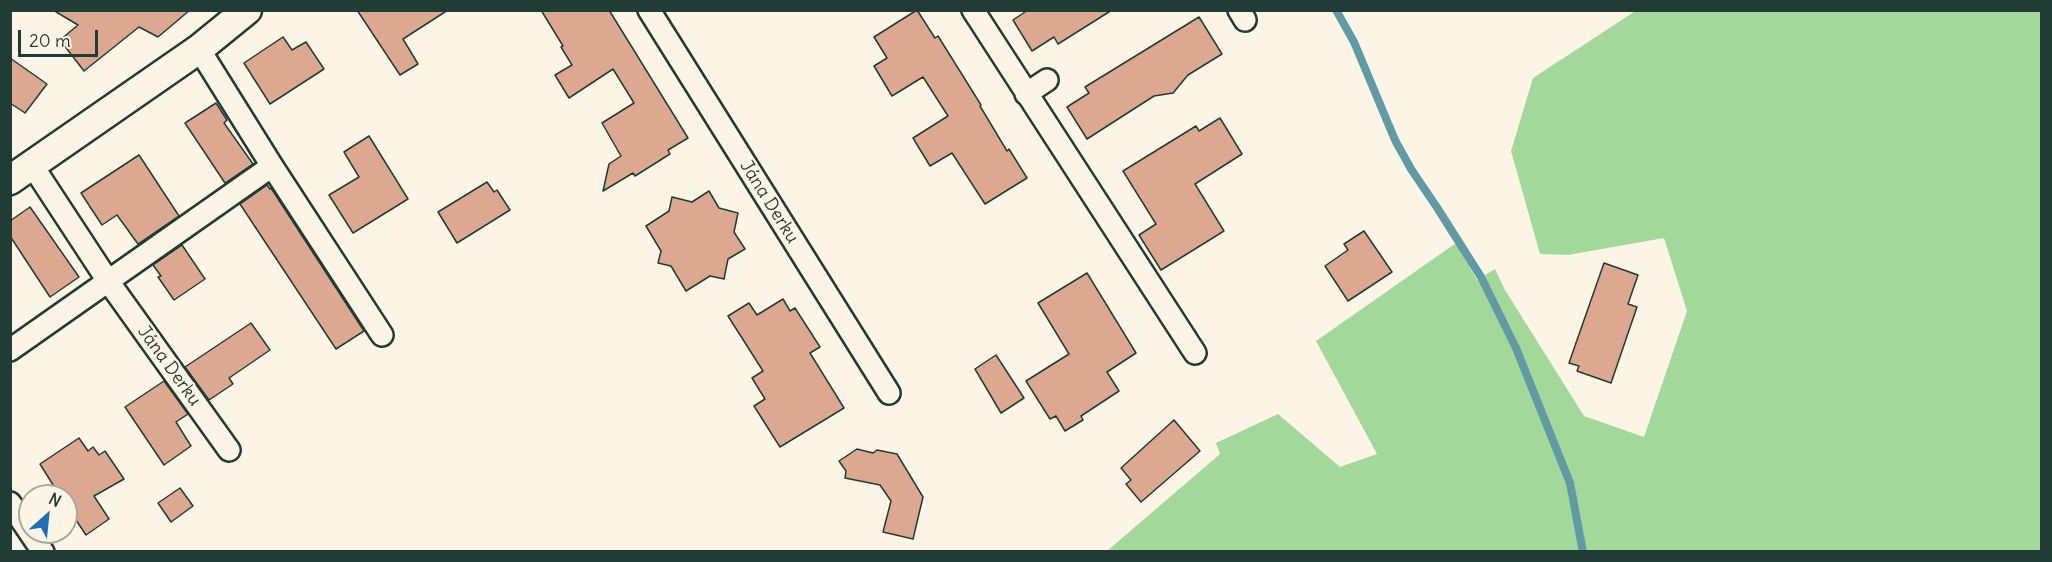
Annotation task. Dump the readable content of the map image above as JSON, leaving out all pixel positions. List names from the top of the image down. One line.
{"streets":{"street":["Jána Derku"]},"scale_bar":"20 m","north":"top right"}
